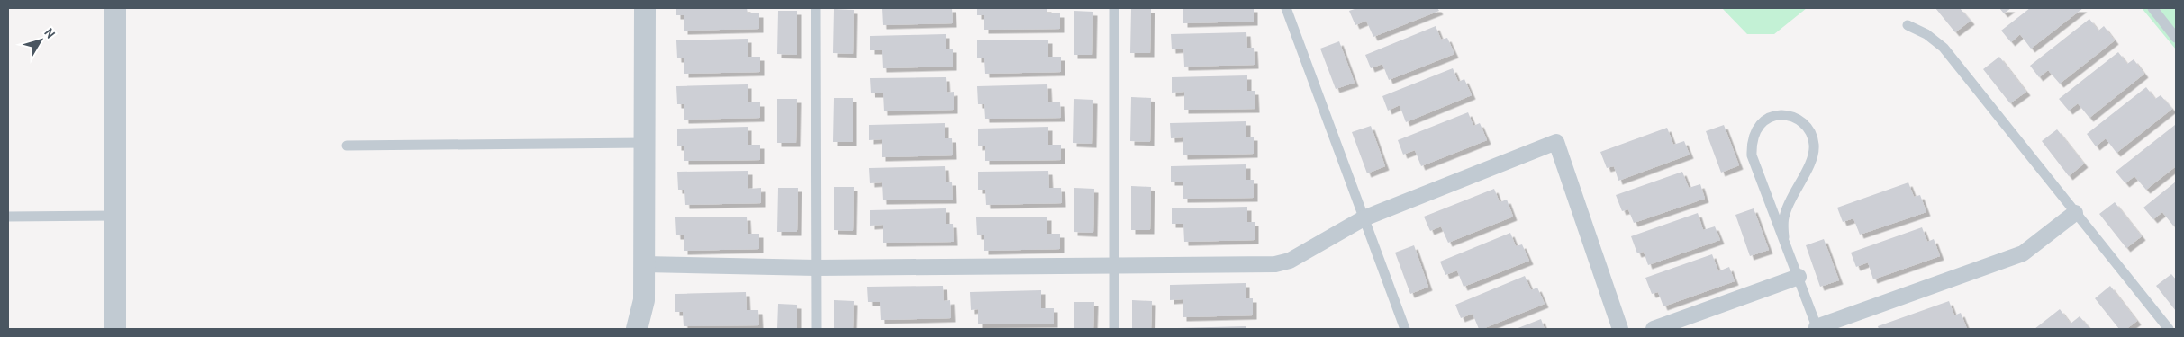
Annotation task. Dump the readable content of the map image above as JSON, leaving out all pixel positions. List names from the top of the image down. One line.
{"north":"top right"}
